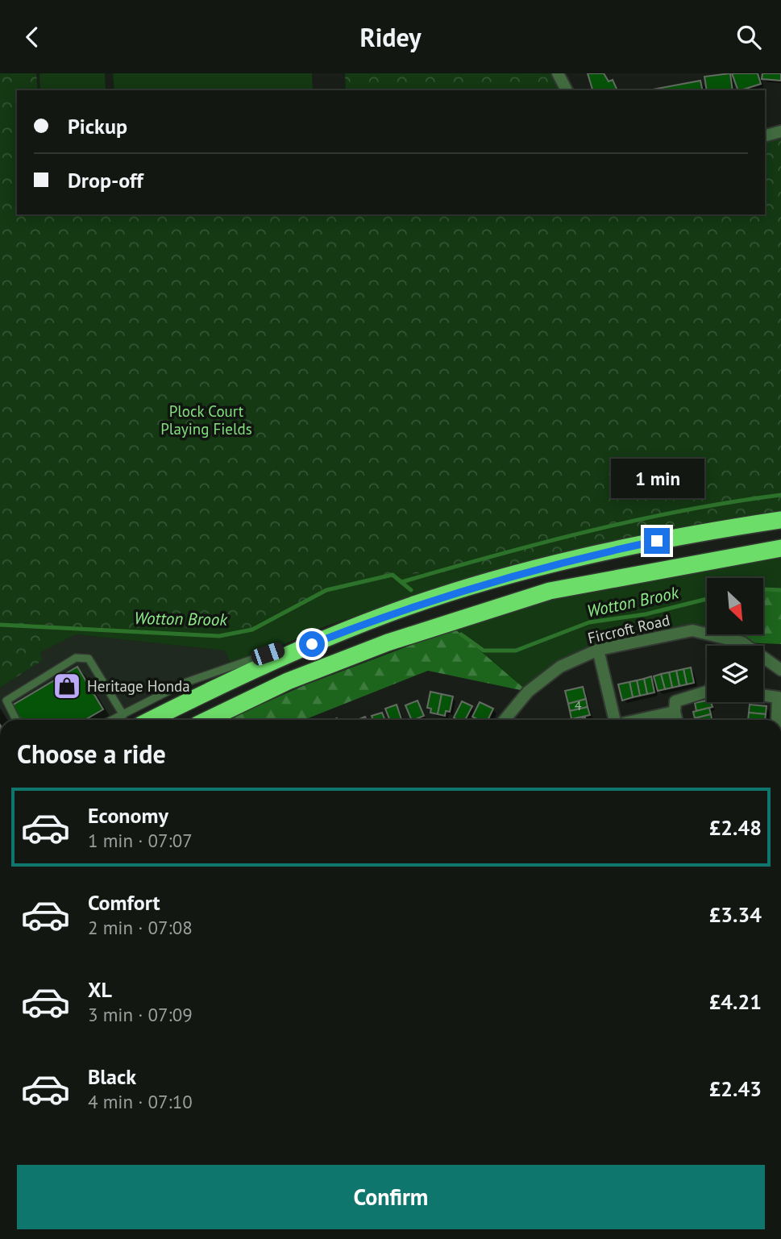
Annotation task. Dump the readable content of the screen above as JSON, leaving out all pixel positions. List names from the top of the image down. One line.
{"streets":{"street":["Fircroft Road"]},"water":["Wotton Brook"],"parks":["Plock Court Playing Fields"],"places":{"shop":["Heritage Honda"]},"house_numbers":["4"],"north":"bottom right","page":{"header":"Ridey","banner":["Pickup","Drop-off"],"bubble":"1 min","heading":"Choose a ride","list":[{"name":"Economy","note":"1 min · 07:07","value":"£2.48"},{"name":"Comfort","note":"2 min · 07:08","value":"£3.34"},{"name":"XL","note":"3 min · 07:09","value":"£4.21"},{"name":"Black","note":"4 min · 07:10","value":"£2.43"}],"buttons":"Confirm"}}
